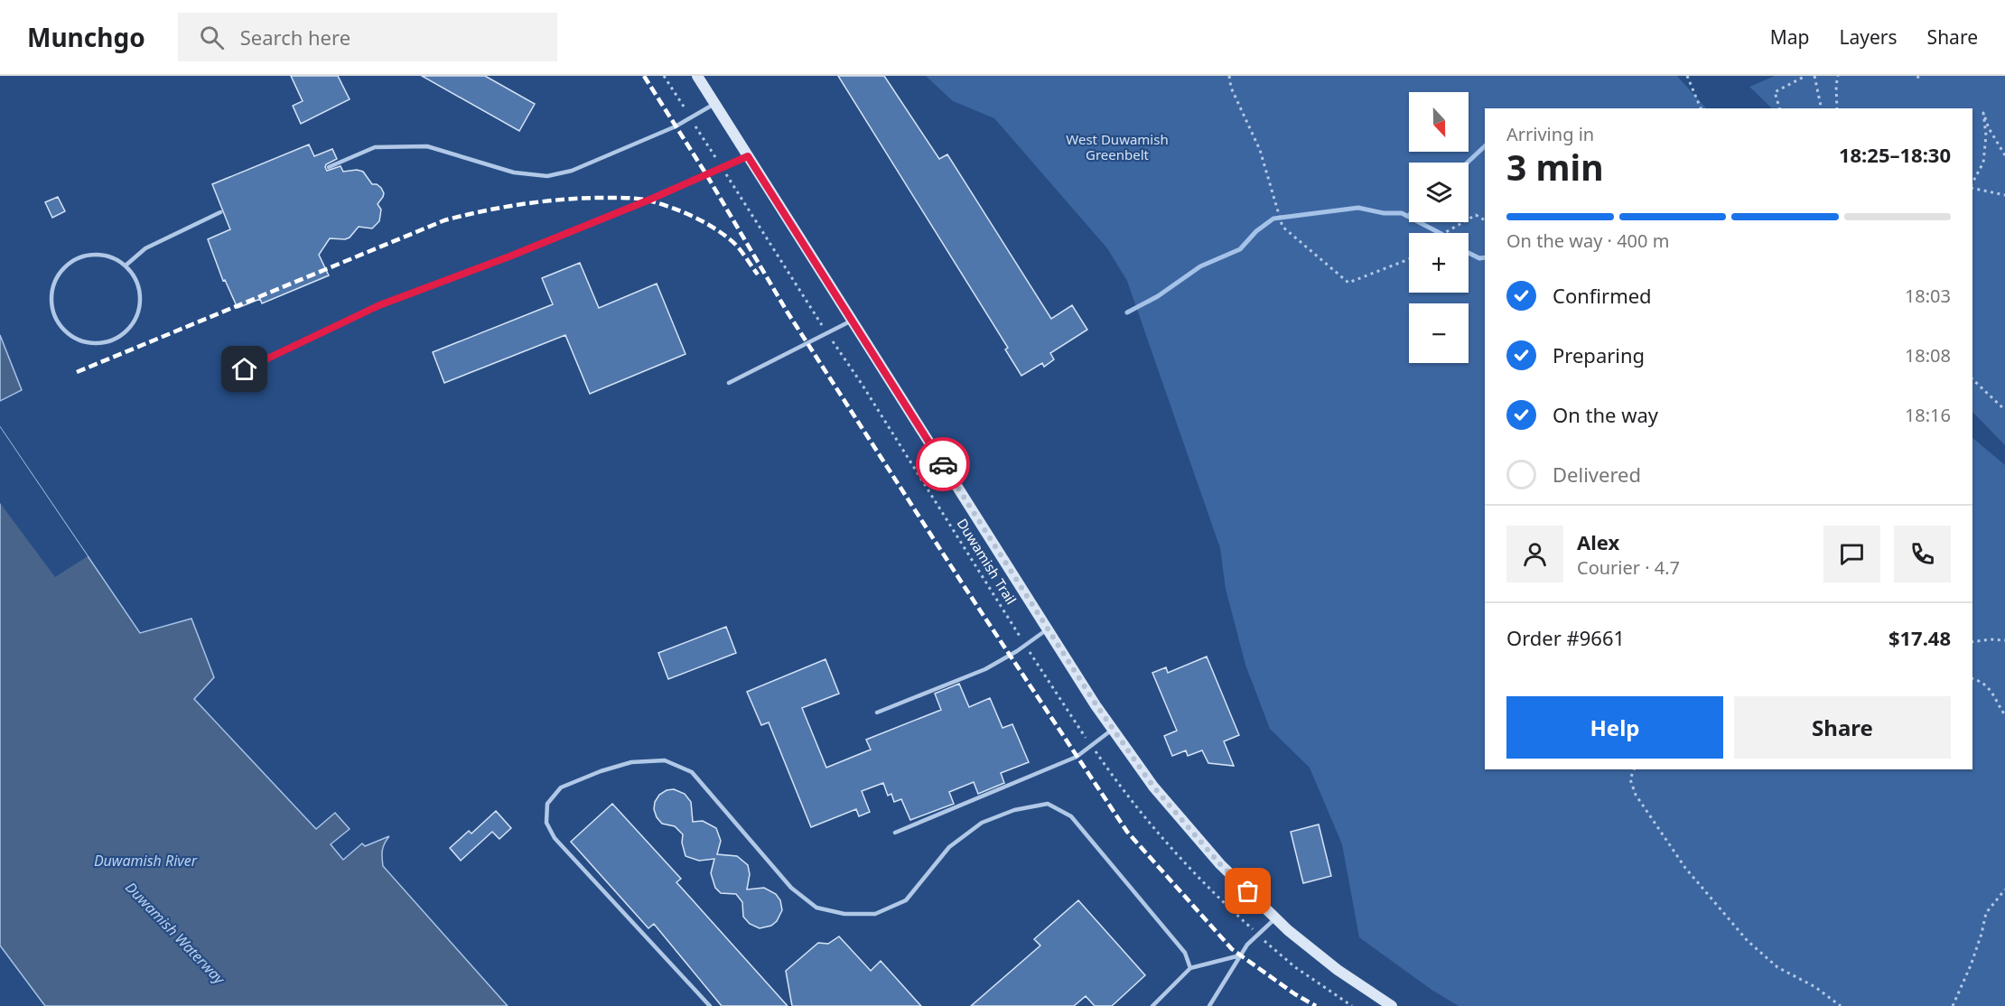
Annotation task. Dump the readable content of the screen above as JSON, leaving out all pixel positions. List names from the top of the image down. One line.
{"streets":{"path":["Duwamish Trail"]},"water":["Duwamish River","Duwamish Waterway"],"parks":["West Duwamish Greenbelt"],"north":"bottom","page":{"header":"Munchgo","search":"Search here","nav":["Map","Layers","Share"],"map_buttons":["+","−"],"heading":["3 min","Arriving in","18:25–18:30"],"panel":["Alex","Courier · 4.7","Order #9661","$17.48"],"bar":"On the way · 400 m","list":[["Confirmed","18:03"],["Preparing","18:08"],["On the way","18:16"],"Delivered"],"buttons":["Help","Share"]}}
